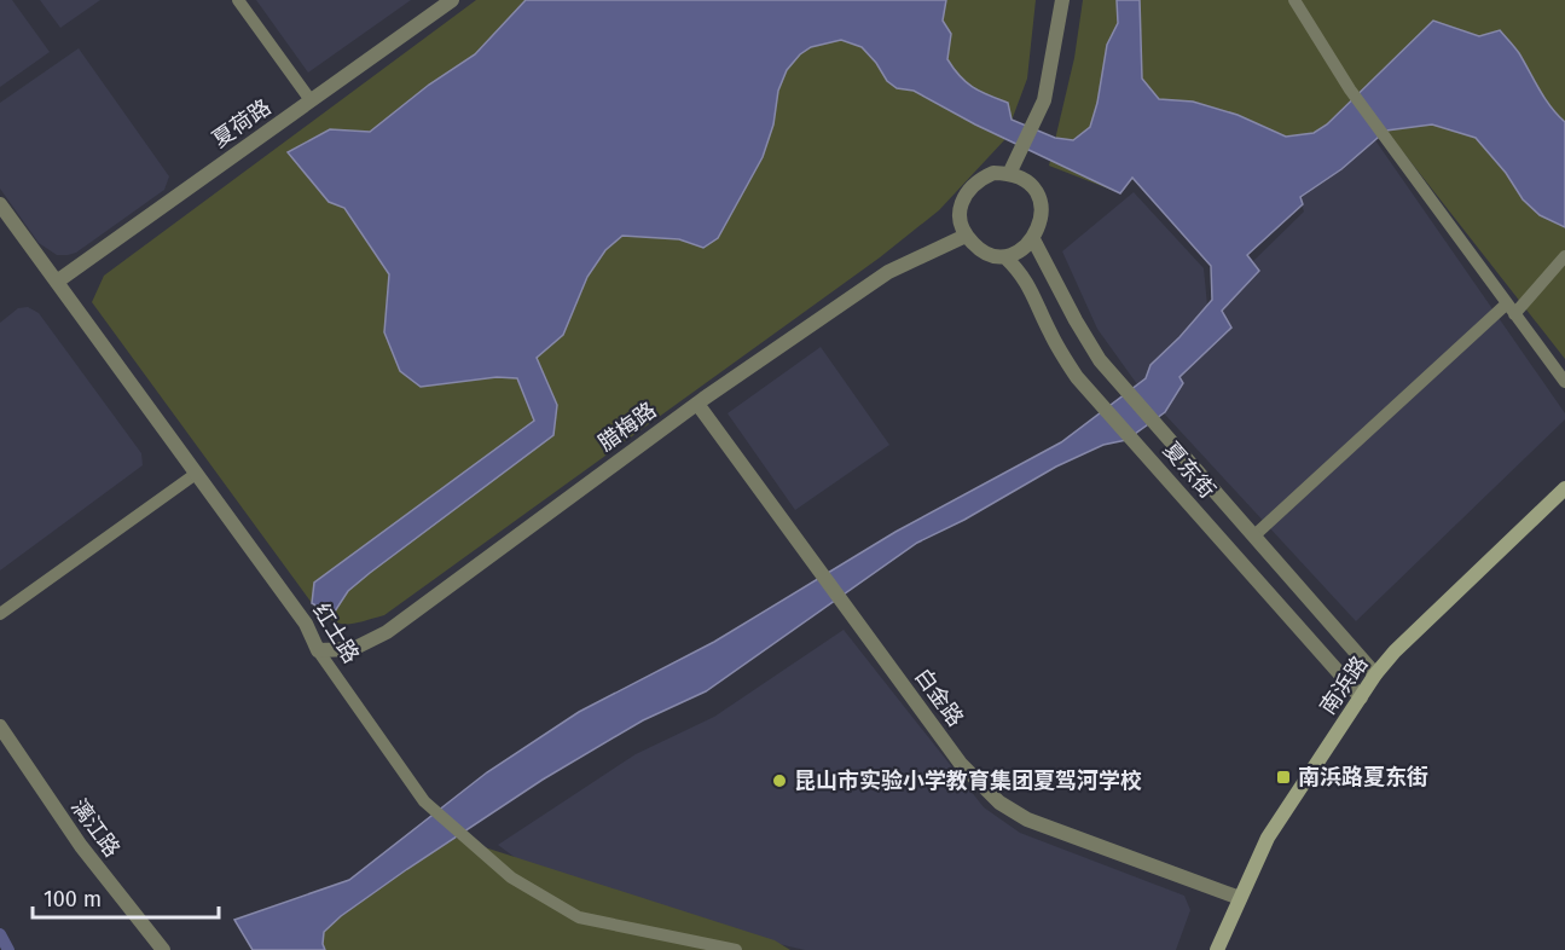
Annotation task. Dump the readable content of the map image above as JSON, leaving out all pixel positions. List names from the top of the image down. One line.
{"streets":{"main road":["南浜路"],"street":["夏荷路","腊梅路","夏东街","红士路","白金路","漓江路"]},"crossings":[["夏荷路","红士路"],["腊梅路","夏东街"],["腊梅路","红士路"],["腊梅路","白金路"],["夏东街","南浜路"],["南浜路","白金路"]],"places":{"transit":["南浜路夏东街"],"other":["昆山市实验小学教育集团夏驾河学校"]},"scale_bar":"100 m"}
